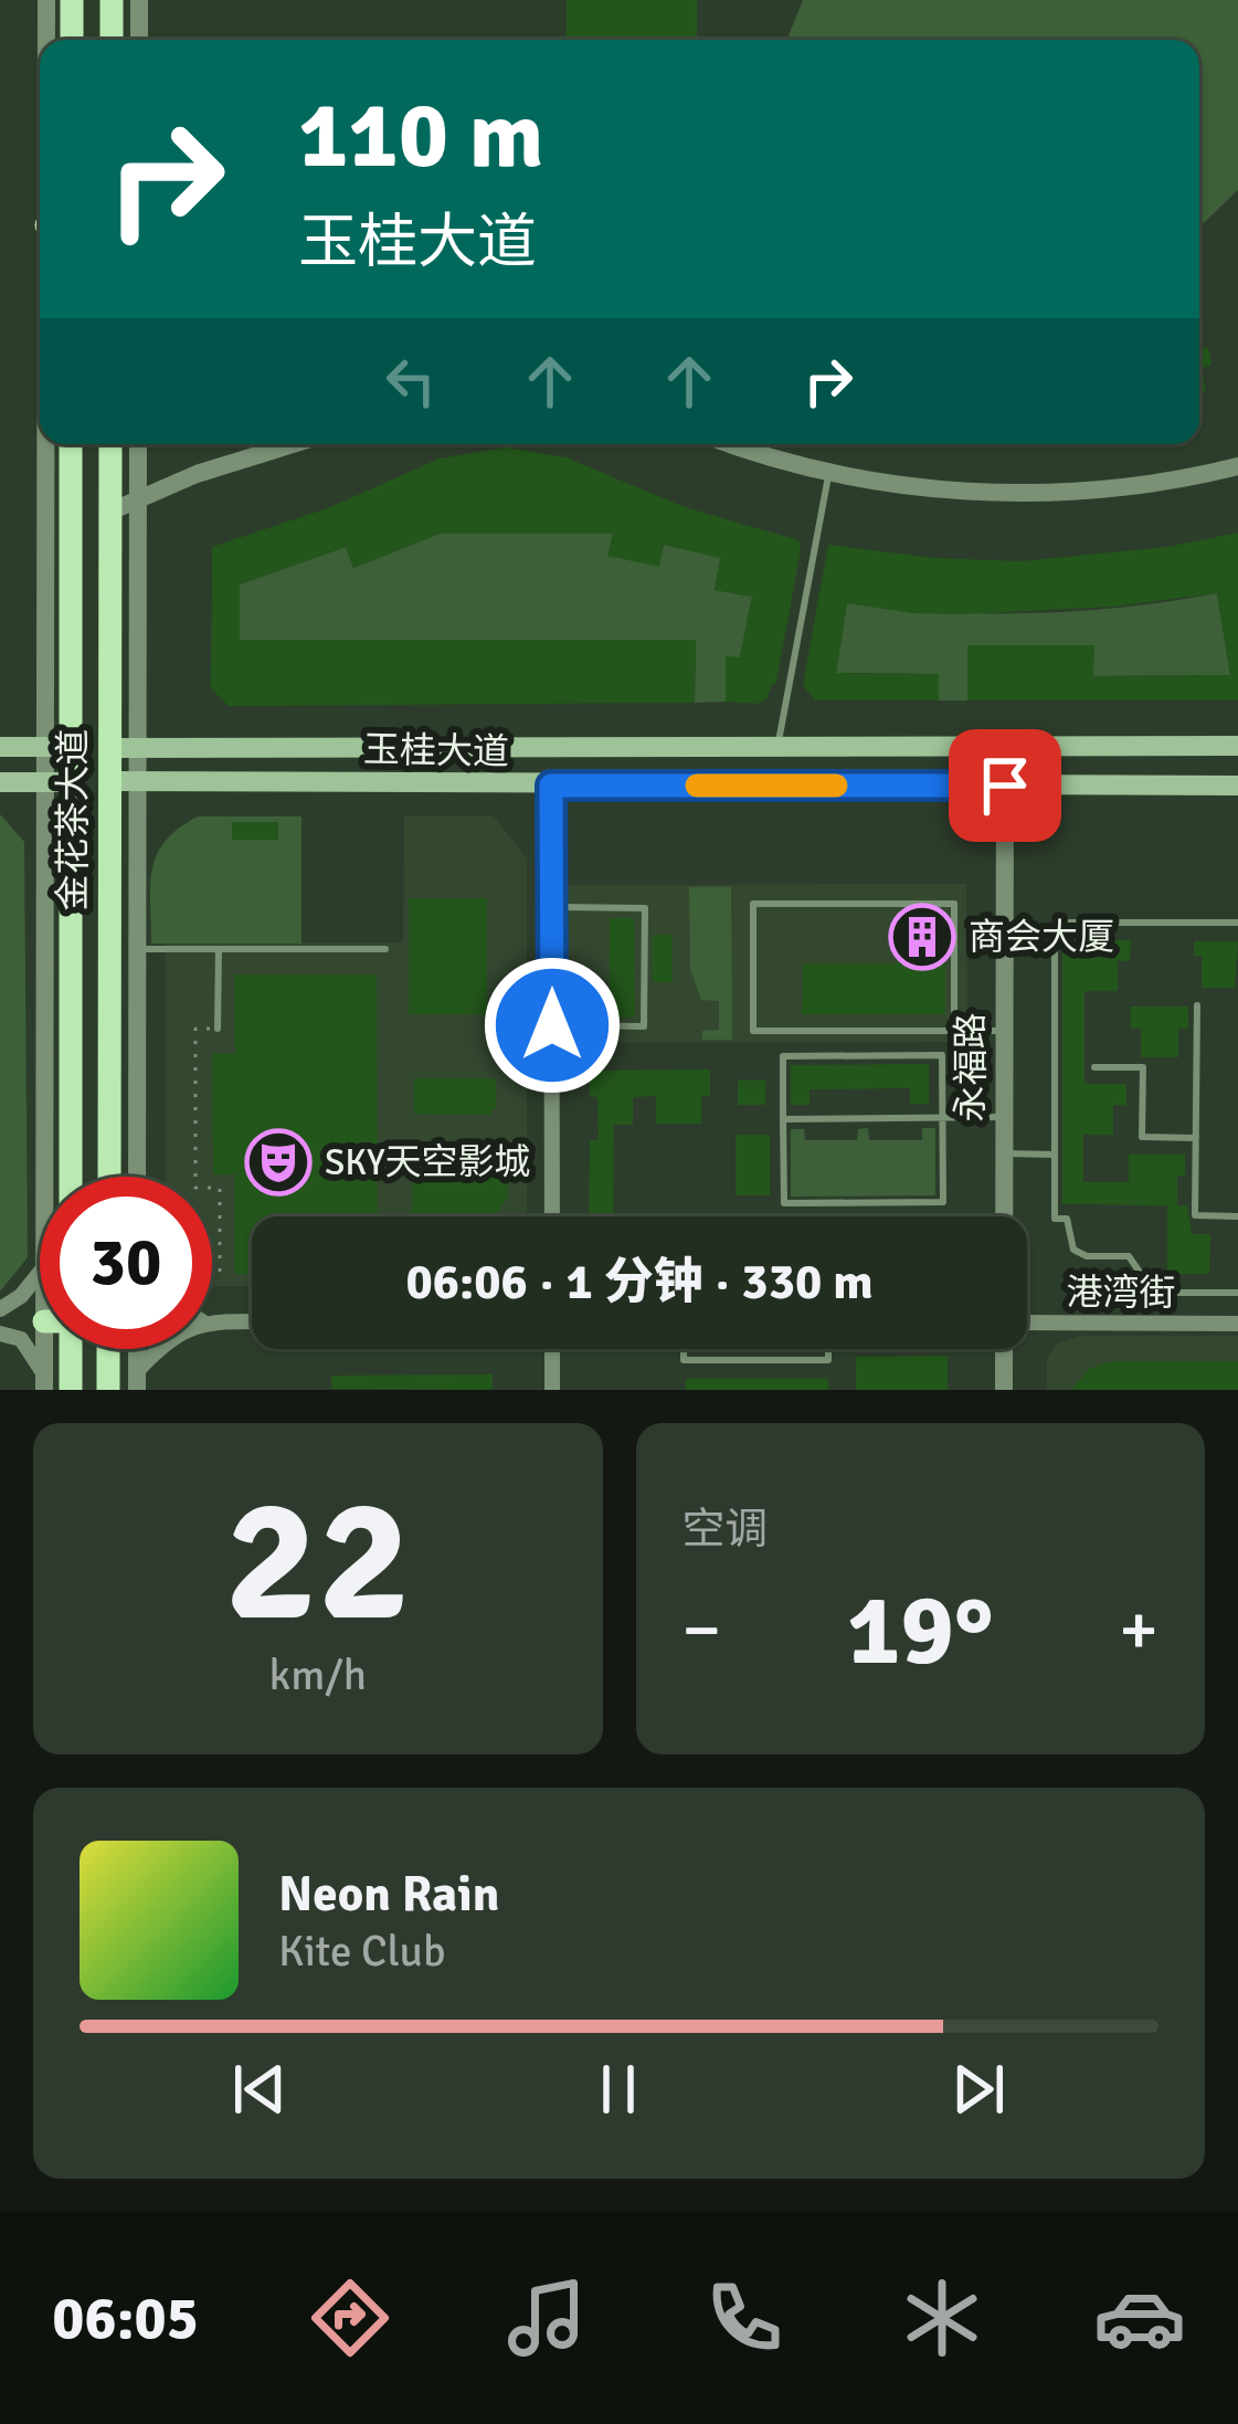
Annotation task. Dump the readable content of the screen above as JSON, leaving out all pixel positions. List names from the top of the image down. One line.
{"streets":{"main road":["玉桂大道","金花茶大道"],"street":["永福路","港湾街"]},"crossings":[["玉桂大道","金花茶大道"],["玉桂大道","永福路"]],"places":{"building":["商会大厦"],"theatre":["SKY天空影城"]},"page":{"turn":["110 m","玉桂大道"],"limit":"30","trip":"06:06 · 1 分钟 · 330 m","tile":[["22","km/h"],"空调"],"heat":["−","19°","+"],"song":["Neon Rain","Kite Club"],"tabs":"06:05"}}
